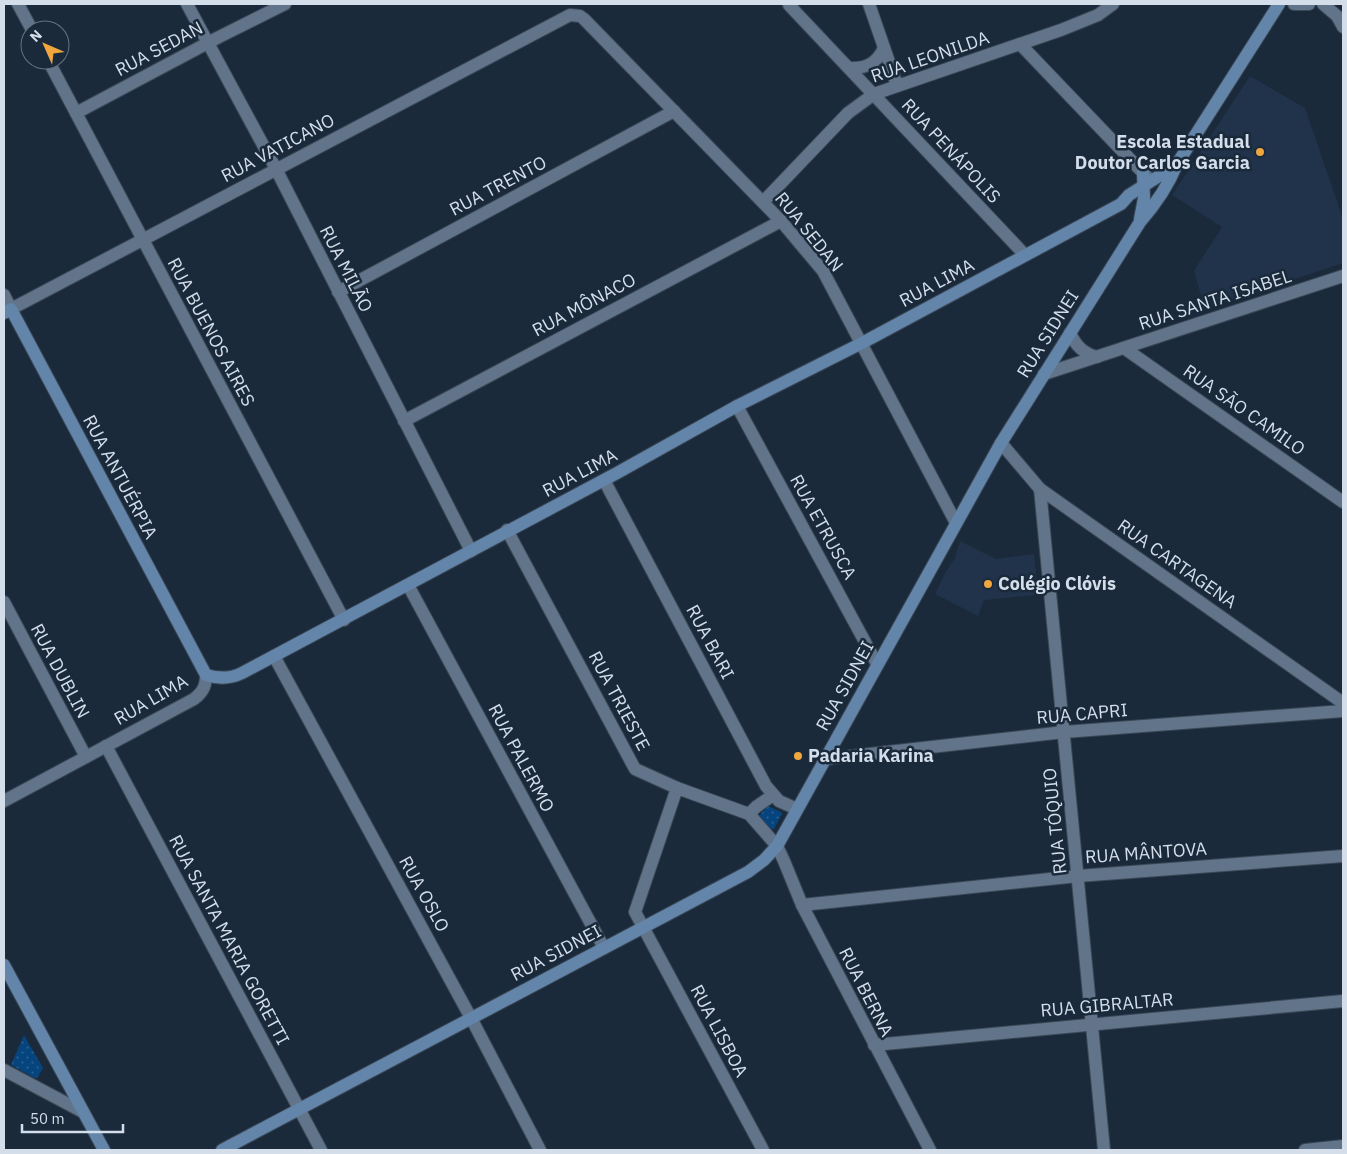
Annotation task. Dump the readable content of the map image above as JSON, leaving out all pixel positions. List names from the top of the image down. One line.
{"streets":{"main road":["RUA LIMA","RUA SIDNEI","RUA ANTUÉRPIA"],"street":["RUA SEDAN","RUA LEONILDA","RUA VATICANO","RUA PENÁPOLIS","RUA TRENTO","RUA MILÃO","RUA SANTA ISABEL","RUA MÔNACO","RUA BUENOS AIRES","RUA SÃO CAMILO","RUA ETRUSCA","RUA CARTAGENA","RUA BARI","RUA DUBLIN","RUA TRIESTE","RUA CAPRI","RUA PALERMO","RUA TÓQUIO","RUA MÂNTOVA","RUA OSLO","RUA SANTA MARIA GORETTI","RUA BERNA","RUA GIBRALTAR","RUA LISBOA"]},"crossings":[["RUA SEDAN","RUA LEONILDA"],["RUA SEDAN","RUA VATICANO"],["RUA SEDAN","RUA TRENTO"],["RUA SEDAN","RUA MILÃO"],["RUA SEDAN","RUA LIMA"],["RUA SEDAN","RUA MÔNACO"],["RUA SEDAN","RUA BUENOS AIRES"],["RUA SEDAN","RUA SIDNEI"],["RUA LEONILDA","RUA PENÁPOLIS"],["RUA VATICANO","RUA MILÃO"],["RUA VATICANO","RUA BUENOS AIRES"],["RUA VATICANO","RUA ANTUÉRPIA"],["RUA PENÁPOLIS","RUA LIMA"],["RUA TRENTO","RUA MILÃO"],["RUA MILÃO","RUA LIMA"],["RUA MILÃO","RUA MÔNACO"],["RUA LIMA","RUA BUENOS AIRES"],["RUA LIMA","RUA SIDNEI"],["RUA LIMA","RUA ANTUÉRPIA"],["RUA LIMA","RUA ETRUSCA"],["RUA LIMA","RUA BARI"],["RUA LIMA","RUA DUBLIN"],["RUA LIMA","RUA TRIESTE"],["RUA LIMA","RUA PALERMO"],["RUA LIMA","RUA OSLO"],["RUA LIMA","RUA SANTA MARIA GORETTI"],["RUA SANTA ISABEL","RUA SIDNEI"],["RUA SANTA ISABEL","RUA SÃO CAMILO"],["RUA SIDNEI","RUA ETRUSCA"],["RUA SIDNEI","RUA CARTAGENA"],["RUA SIDNEI","RUA BARI"],["RUA SIDNEI","RUA CAPRI"],["RUA SIDNEI","RUA PALERMO"],["RUA SIDNEI","RUA OSLO"],["RUA SIDNEI","RUA SANTA MARIA GORETTI"],["RUA SIDNEI","RUA BERNA"],["RUA SIDNEI","RUA LISBOA"],["RUA CARTAGENA","RUA TÓQUIO"],["RUA TRIESTE","RUA LISBOA"],["RUA CAPRI","RUA TÓQUIO"],["RUA TÓQUIO","RUA MÂNTOVA"],["RUA TÓQUIO","RUA GIBRALTAR"],["RUA MÂNTOVA","RUA BERNA"],["RUA BERNA","RUA GIBRALTAR"]],"places":["Escola Estadual Doutor Carlos Garcia","Colégio Clóvis","Padaria Karina"],"scale_bar":"50 m","north":"top left"}
